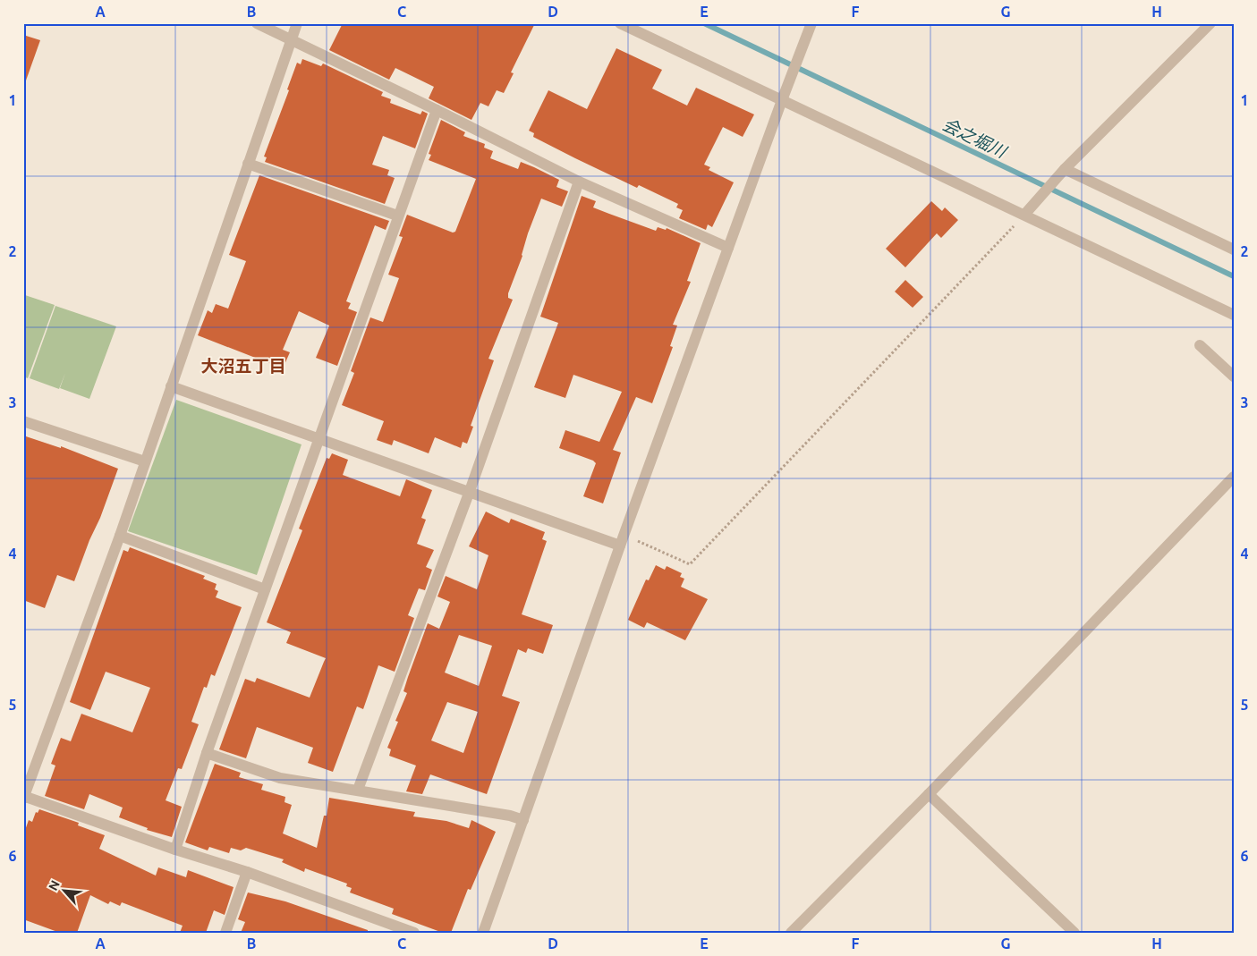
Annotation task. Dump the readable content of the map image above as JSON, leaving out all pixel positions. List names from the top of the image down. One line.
{"districts":["大沼五丁目"],"water":["会之堀川"],"north":"top left","grid":{"columns":["A","B","C","D","E","F","G","H"],"rows":["1","2","3","4","5","6"]}}
